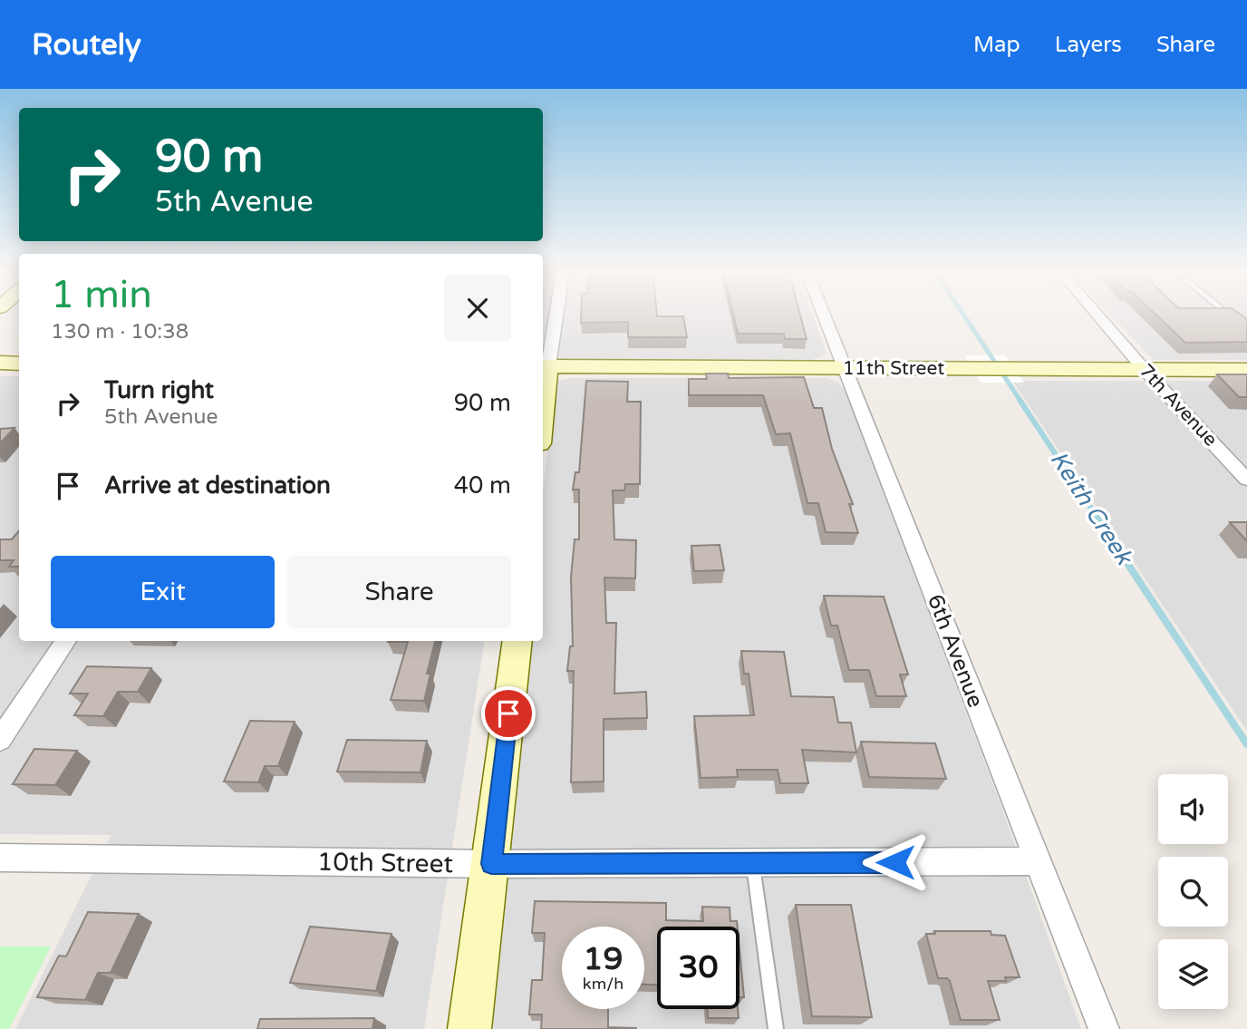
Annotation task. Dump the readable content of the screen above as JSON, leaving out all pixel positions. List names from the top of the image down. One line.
{"streets":{"main road":["11th Street"],"street":["7th Avenue","6th Avenue","10th Street"]},"crossings":[["11th Street","7th Avenue"],["11th Street","6th Avenue"],["6th Avenue","10th Street"]],"water":["Keith Creek"],"page":{"header":"Routely","nav":["Map","Layers","Share"],"turn":["90 m","5th Avenue"],"heading":["1 min","130 m · 10:38"],"list":[{"name":"Turn right","note":"5th Avenue","value":"90 m"},{"name":"Arrive at destination","value":"40 m"}],"buttons":["Exit","Share"],"speed":"19 km/h","limit":"30"}}
